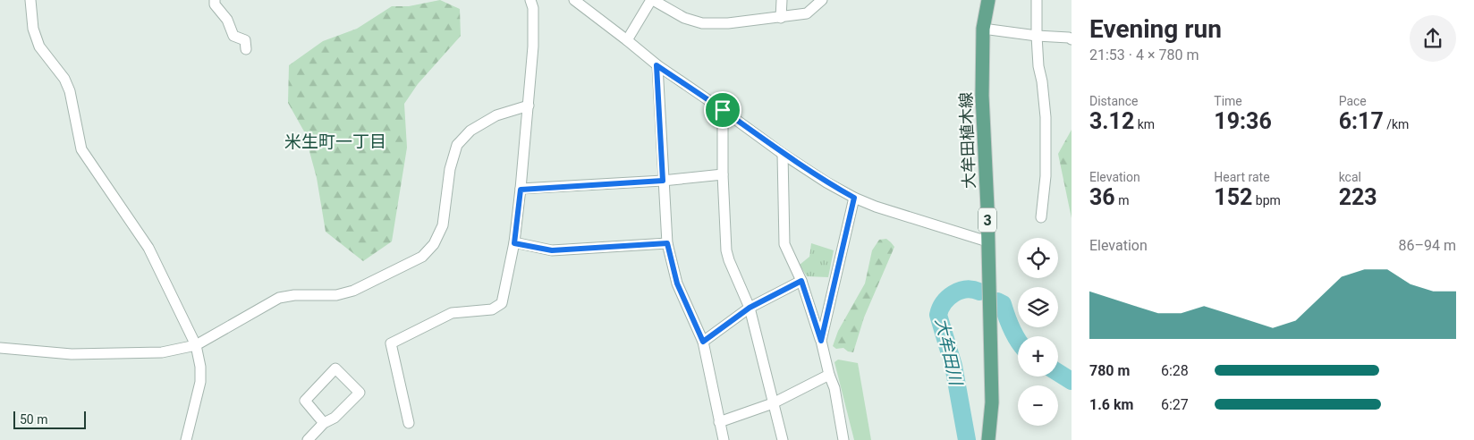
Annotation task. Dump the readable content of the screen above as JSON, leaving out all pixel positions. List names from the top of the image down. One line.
{"streets":{"main road":["大牟田植木線","3"]},"districts":["米生町一丁目"],"water":["大牟田川"],"scale_bar":"50 m","page":{"heading":["Evening run","21:53 · 4 × 780 m"],"stats":[["Distance","3.12 km"],["Time","19:36"],["Pace","6:17 /km"],["Elevation","36 m"],["Heart rate","152 bpm"],["kcal","223"]],"chart":["Elevation","86–94 m"],"map_buttons":["+","−"],"list":[{"name":"780 m","note":"6:28"},{"name":"1.6 km","note":"6:27"}],"scale":"50 m"}}
